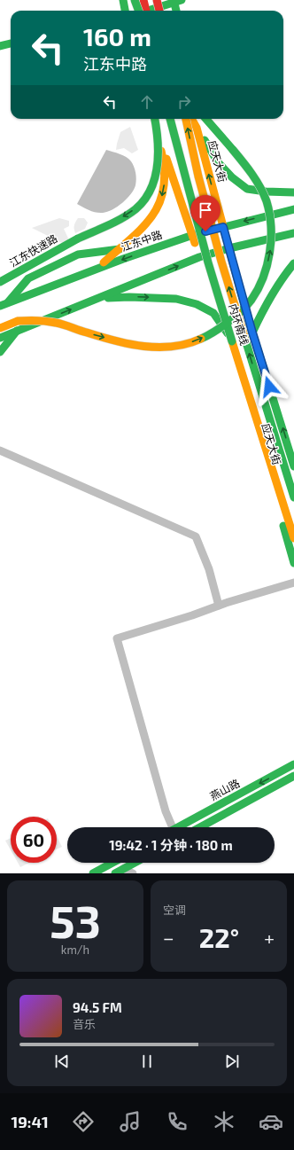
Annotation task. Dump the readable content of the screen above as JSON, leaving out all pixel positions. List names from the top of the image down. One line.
{"streets":{"main road":["应天大街","江东中路","江东快速路","内环南线","燕山路"]},"crossings":[["应天大街","江东中路"]],"page":{"turn":["160 m","江东中路"],"limit":"60","trip":"19:42 · 1 分钟 · 180 m","tile":[["53","km/h"],"空调"],"heat":["−","22°","+"],"song":["94.5 FM","音乐"],"tabs":"19:41"}}
